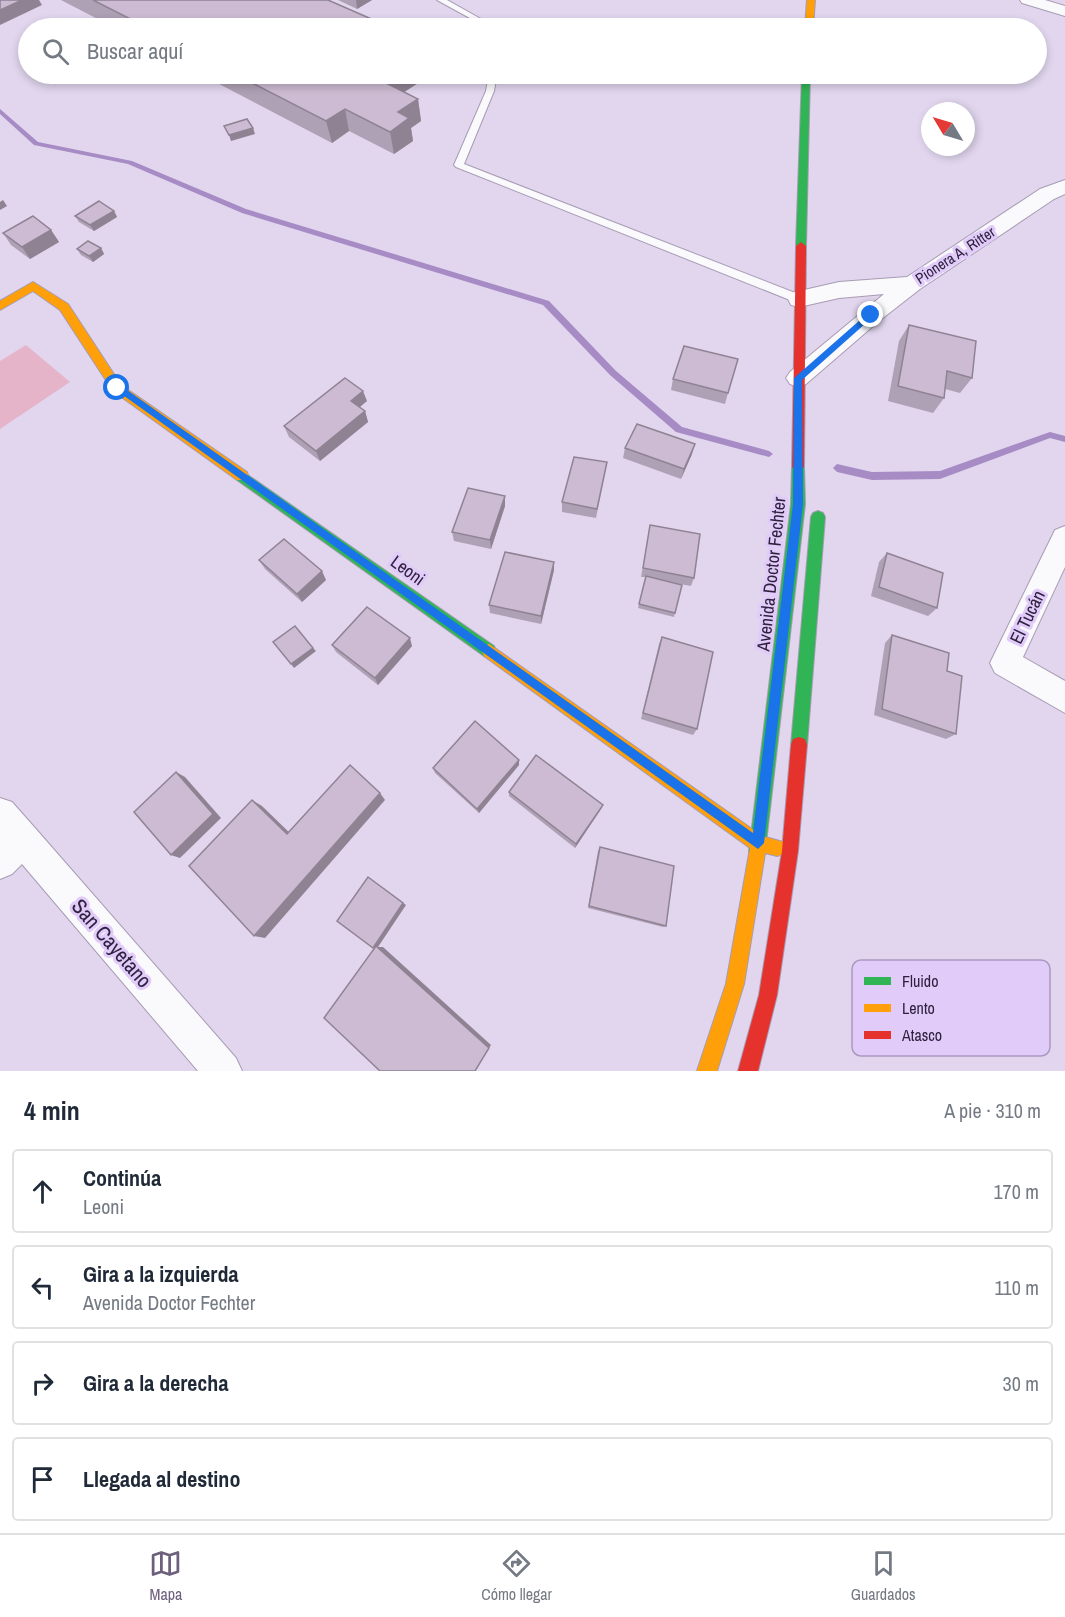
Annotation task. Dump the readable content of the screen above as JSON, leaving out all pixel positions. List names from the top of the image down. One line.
{"streets":{"main road":["Leoni","Avenida Doctor Fechter"],"street":["Pionera A, Ritter","El Tucán","San Cayetano"]},"crossings":[["Pionera A, Ritter","Avenida Doctor Fechter"],["Leoni","Avenida Doctor Fechter"]],"legend":["Fluido","Lento","Atasco"],"north":"top left","page":{"search":"Buscar aquí","heading":["4 min","A pie · 310 m"],"list":[["Continúa","Leoni","170 m"],["Gira a la izquierda","Avenida Doctor Fechter","110 m"],["Gira a la derecha","30 m"],"Llegada al destino"],"nav":["Mapa","Cómo llegar","Guardados"]}}
